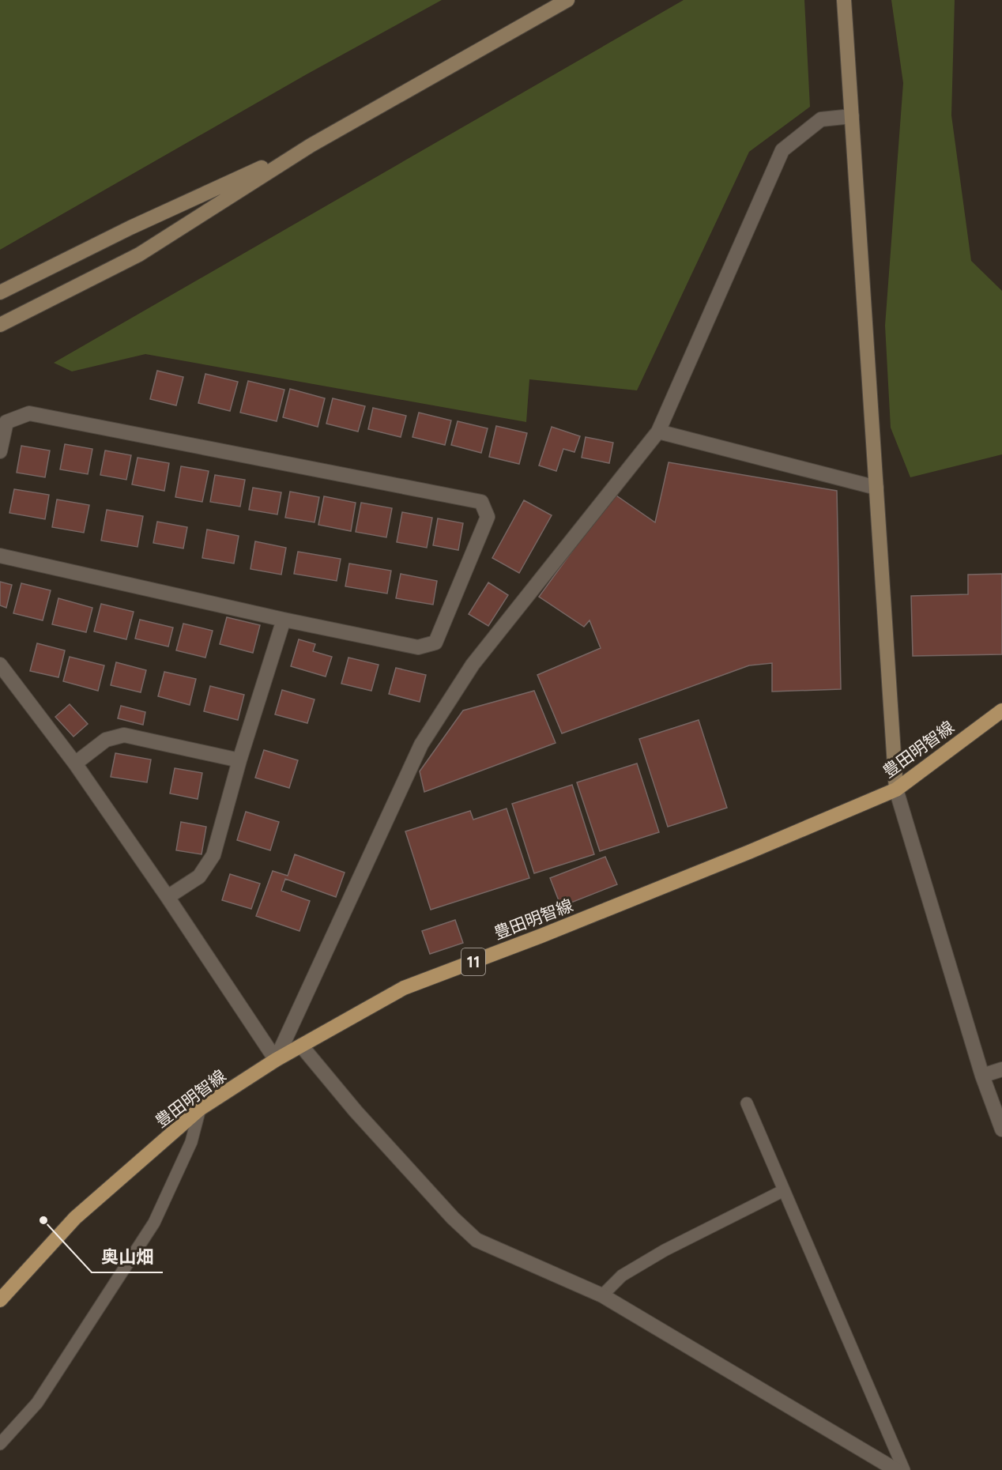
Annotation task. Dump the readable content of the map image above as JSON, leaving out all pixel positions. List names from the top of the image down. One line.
{"streets":{"main road":["豊田明智線","11"]},"places":["奥山畑"]}
